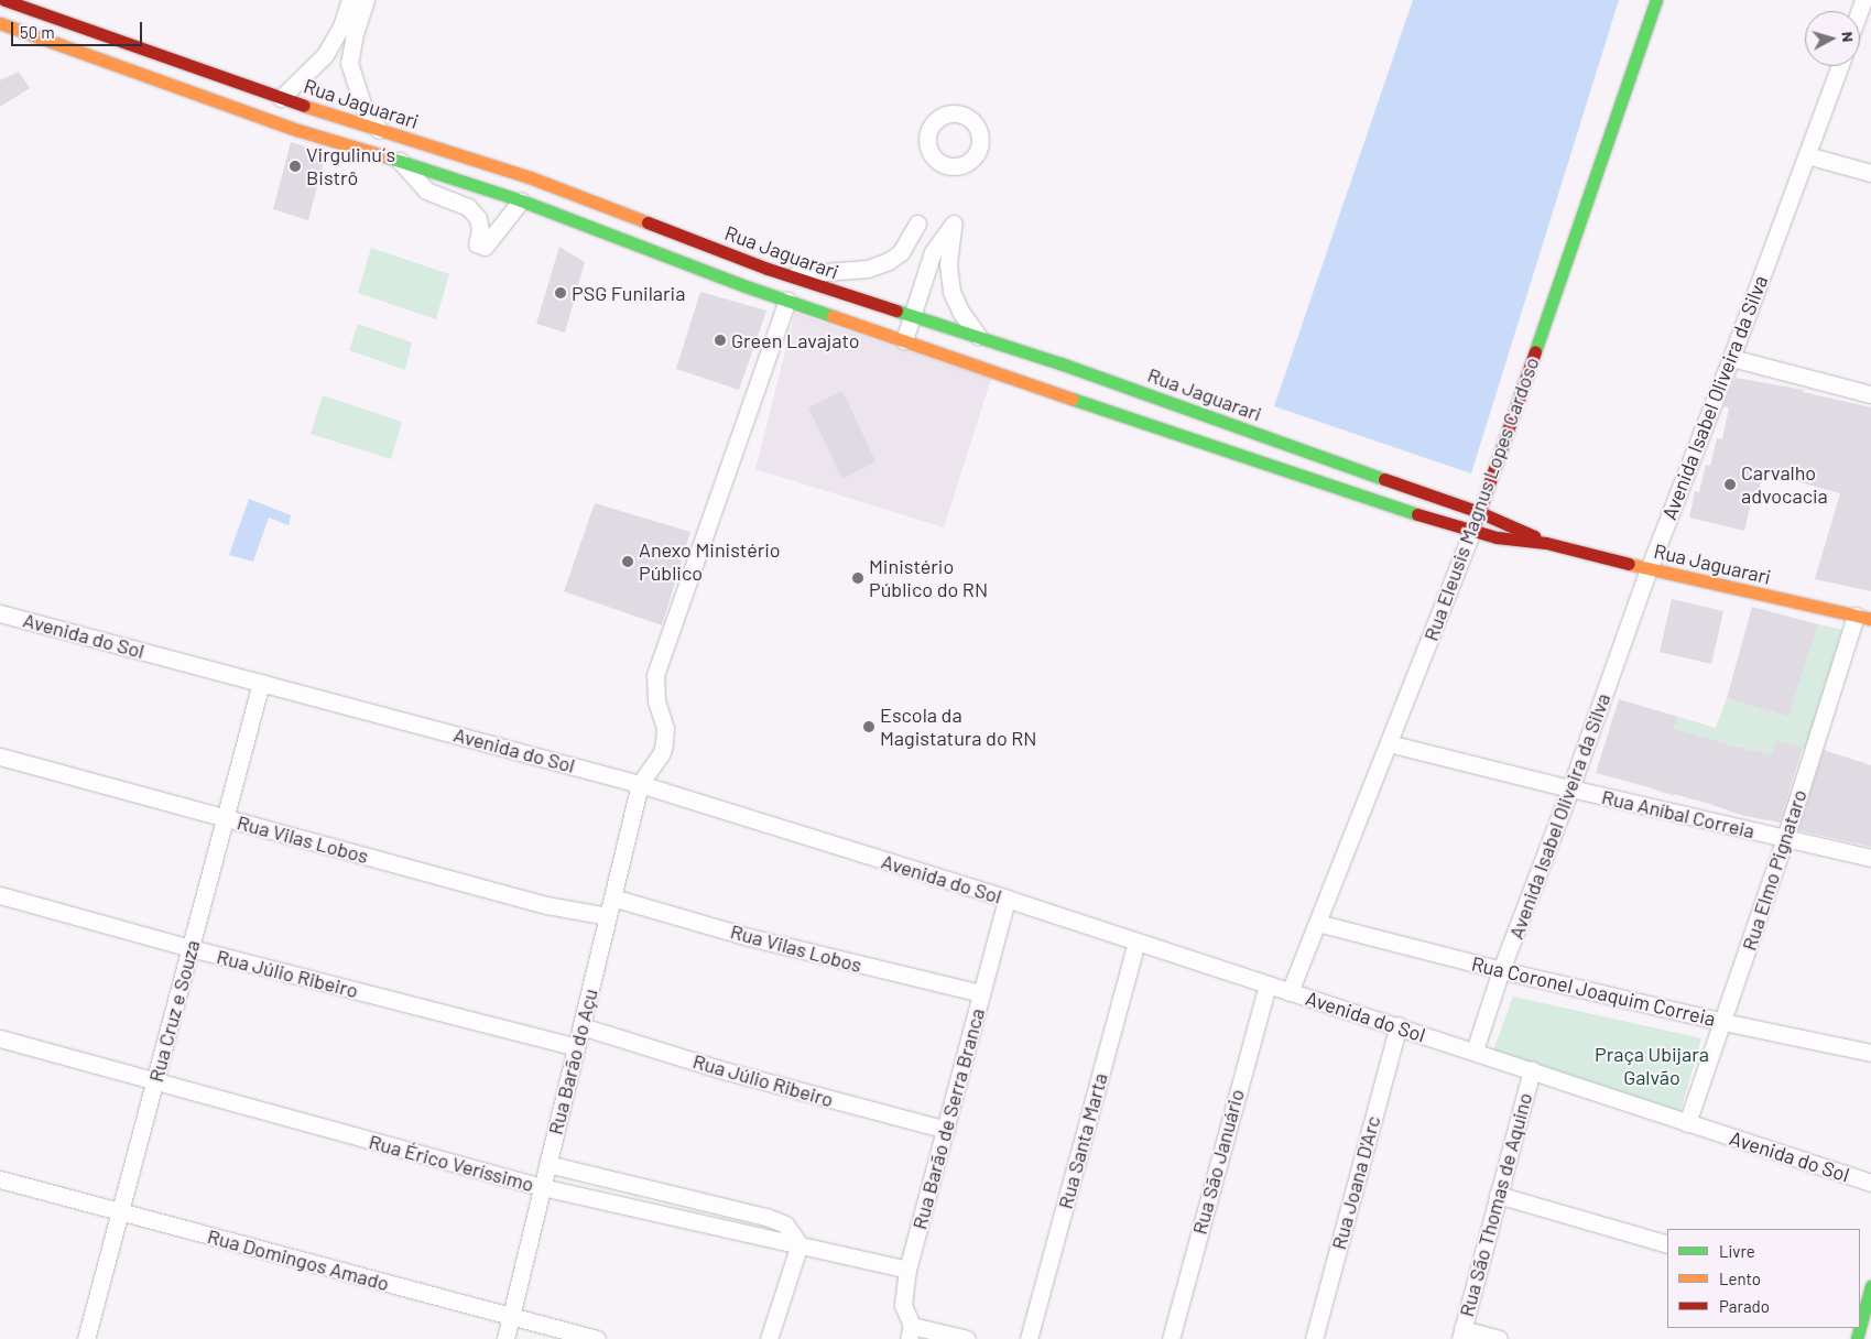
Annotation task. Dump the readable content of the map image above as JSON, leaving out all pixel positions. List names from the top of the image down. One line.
{"streets":{"main road":["Rua Jaguarari","Rua Eleusis Magnus Lopes Cardoso"],"street":["Avenida Isabel Oliveira da Silva","Avenida do Sol","Rua Aníbal Correia","Rua Vilas Lobos","Rua Elmo Pignataro","Rua Júlio Ribeiro","Rua Coronel Joaquim Correia","Rua Cruz e Souza","Rua Barão do Açu","Rua Barão de Serra Branca","Rua Santa Marta","Rua São Januário","Rua Érico Veríssimo","Rua Joana D'Arc","Rua São Thomas de Aquino","Rua Domingos Amado"]},"crossings":[["Rua Jaguarari","Avenida Isabel Oliveira da Silva"],["Rua Jaguarari","Rua Eleusis Magnus Lopes Cardoso"],["Rua Jaguarari","Rua Elmo Pignataro"],["Rua Jaguarari","Rua Barão do Açu"],["Avenida Isabel Oliveira da Silva","Avenida do Sol"],["Avenida Isabel Oliveira da Silva","Rua Aníbal Correia"],["Avenida Isabel Oliveira da Silva","Rua Coronel Joaquim Correia"],["Rua Eleusis Magnus Lopes Cardoso","Avenida do Sol"],["Rua Eleusis Magnus Lopes Cardoso","Rua Aníbal Correia"],["Rua Eleusis Magnus Lopes Cardoso","Rua Coronel Joaquim Correia"],["Avenida do Sol","Rua Elmo Pignataro"],["Avenida do Sol","Rua Cruz e Souza"],["Avenida do Sol","Rua Barão do Açu"],["Avenida do Sol","Rua Barão de Serra Branca"],["Avenida do Sol","Rua Santa Marta"],["Avenida do Sol","Rua São Januário"],["Avenida do Sol","Rua Joana D'Arc"],["Avenida do Sol","Rua São Thomas de Aquino"],["Rua Aníbal Correia","Rua Elmo Pignataro"],["Rua Vilas Lobos","Rua Cruz e Souza"],["Rua Vilas Lobos","Rua Barão do Açu"],["Rua Vilas Lobos","Rua Barão de Serra Branca"],["Rua Elmo Pignataro","Rua Coronel Joaquim Correia"],["Rua Júlio Ribeiro","Rua Cruz e Souza"],["Rua Júlio Ribeiro","Rua Barão do Açu"],["Rua Júlio Ribeiro","Rua Barão de Serra Branca"],["Rua Cruz e Souza","Rua Érico Veríssimo"],["Rua Cruz e Souza","Rua Domingos Amado"],["Rua Barão do Açu","Rua Érico Veríssimo"],["Rua Barão do Açu","Rua Domingos Amado"],["Rua Barão de Serra Branca","Rua Érico Veríssimo"]],"parks":["Praça Ubijara Galvão"],"places":["Virgulinu´s Bistrô","PSG Funilaria","Green Lavajato","Carvalho advocacia","Anexo Ministério Público","Ministério Público do RN","Escola da Magistatura do RN"],"legend":["Livre","Lento","Parado"],"scale_bar":"50 m","north":"right"}
